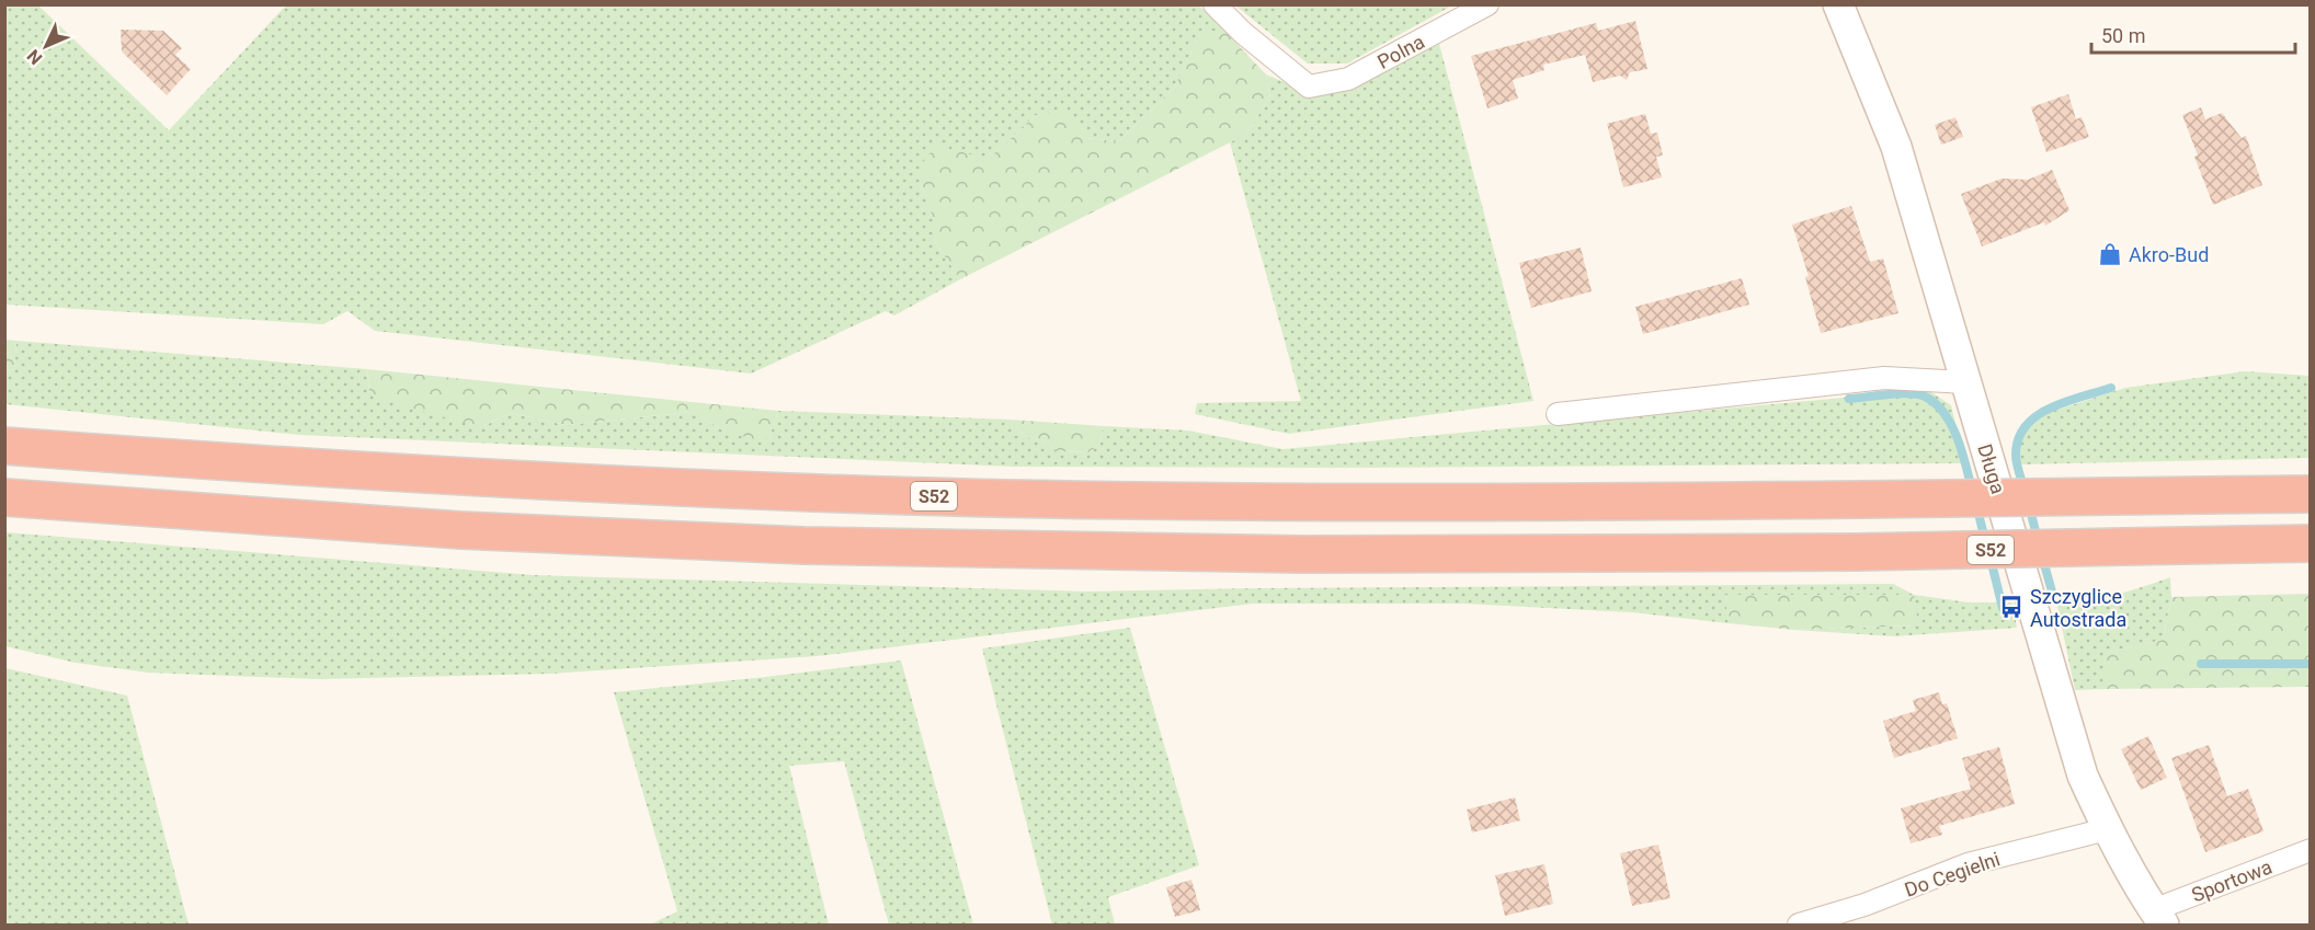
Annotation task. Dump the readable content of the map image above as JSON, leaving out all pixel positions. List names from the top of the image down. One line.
{"streets":{"highway":["S52"],"street":["Polna","Długa","Do Cegielni","Sportowa"]},"crossings":[["Długa","Do Cegielni"],["Długa","Sportowa"]],"places":{"shop":["Akro-Bud"],"bus stop":["Szczyglice Autostrada"]},"scale_bar":"50 m","north":"bottom left"}
